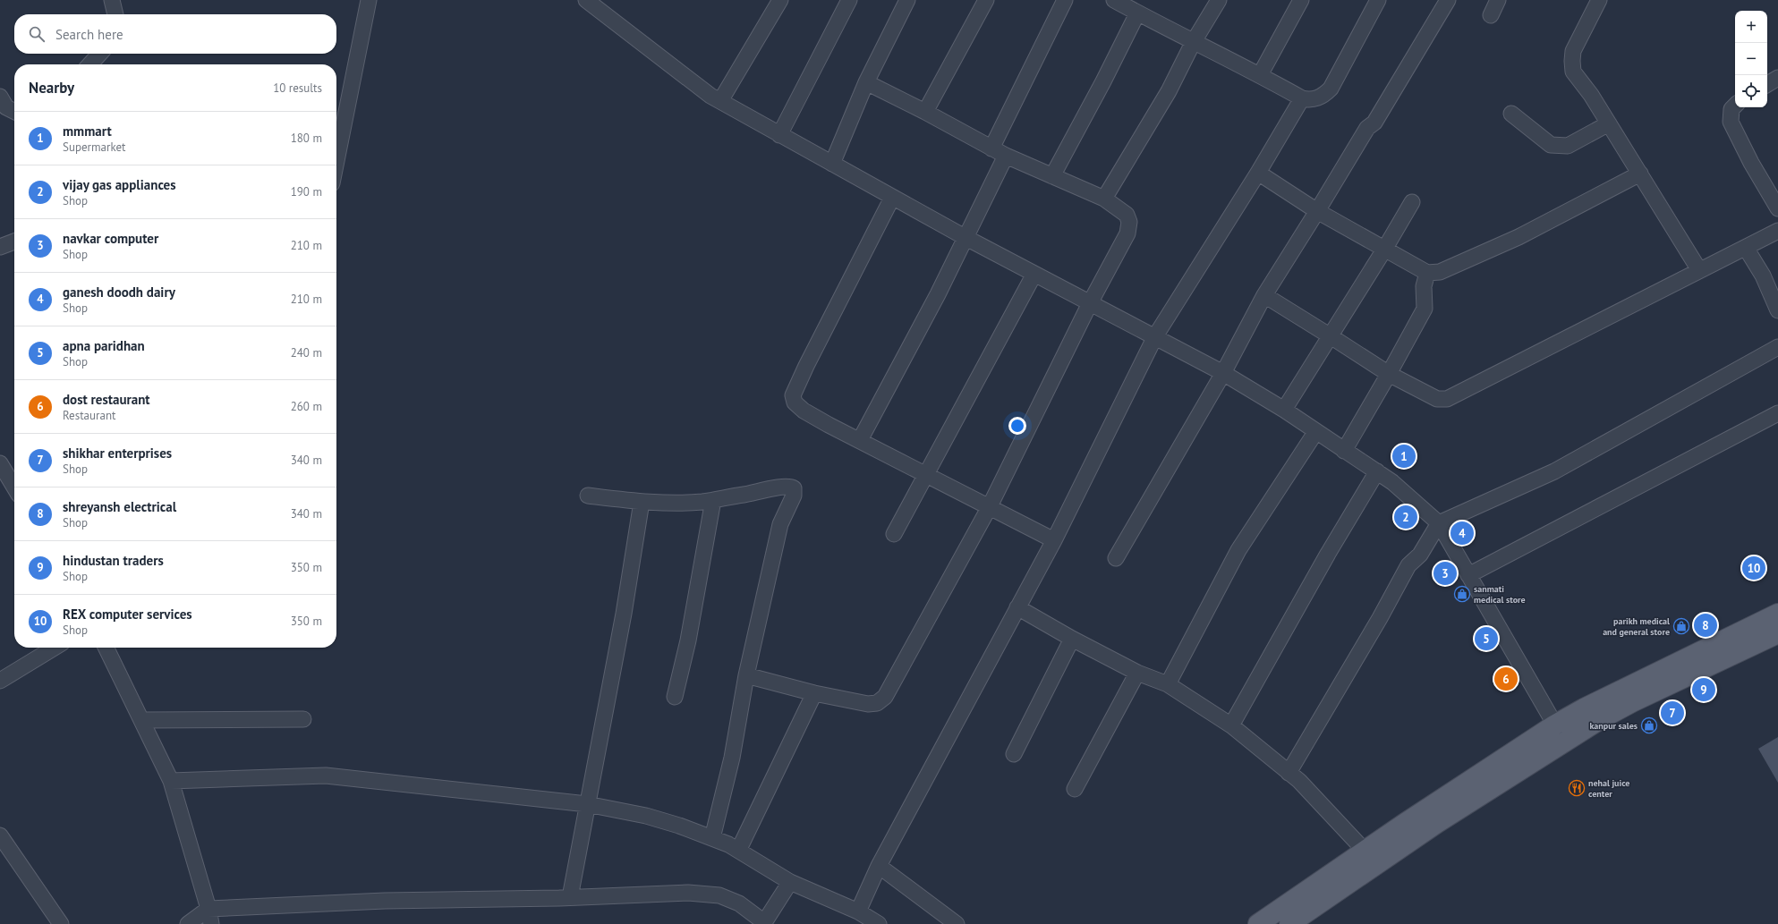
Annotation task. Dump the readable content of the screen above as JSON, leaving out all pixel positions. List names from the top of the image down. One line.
{"places":{"shop":["sanmati medical store","parikh medical and general store","kanpur sales"],"restaurant":["nehal juice center"]},"page":{"map_buttons":["+","−"],"search":"Search here","heading":["Nearby","10 results"],"list":[{"mark":"1","name":"mmmart","note":"Supermarket","value":"180 m"},{"mark":"2","name":"vijay gas appliances","note":"Shop","value":"190 m"},{"mark":"3","name":"navkar computer","note":"Shop","value":"210 m"},{"mark":"4","name":"ganesh doodh dairy","note":"Shop","value":"210 m"},{"mark":"5","name":"apna paridhan","note":"Shop","value":"240 m"},{"mark":"6","name":"dost restaurant","note":"Restaurant","value":"260 m"},{"mark":"7","name":"shikhar enterprises","note":"Shop","value":"340 m"},{"mark":"8","name":"shreyansh electrical","note":"Shop","value":"340 m"},{"mark":"9","name":"hindustan traders","note":"Shop","value":"350 m"},{"mark":"10","name":"REX computer services","note":"Shop","value":"350 m"}],"pins":["1","2","4","10","3","8","5","6","9","7"]}}
